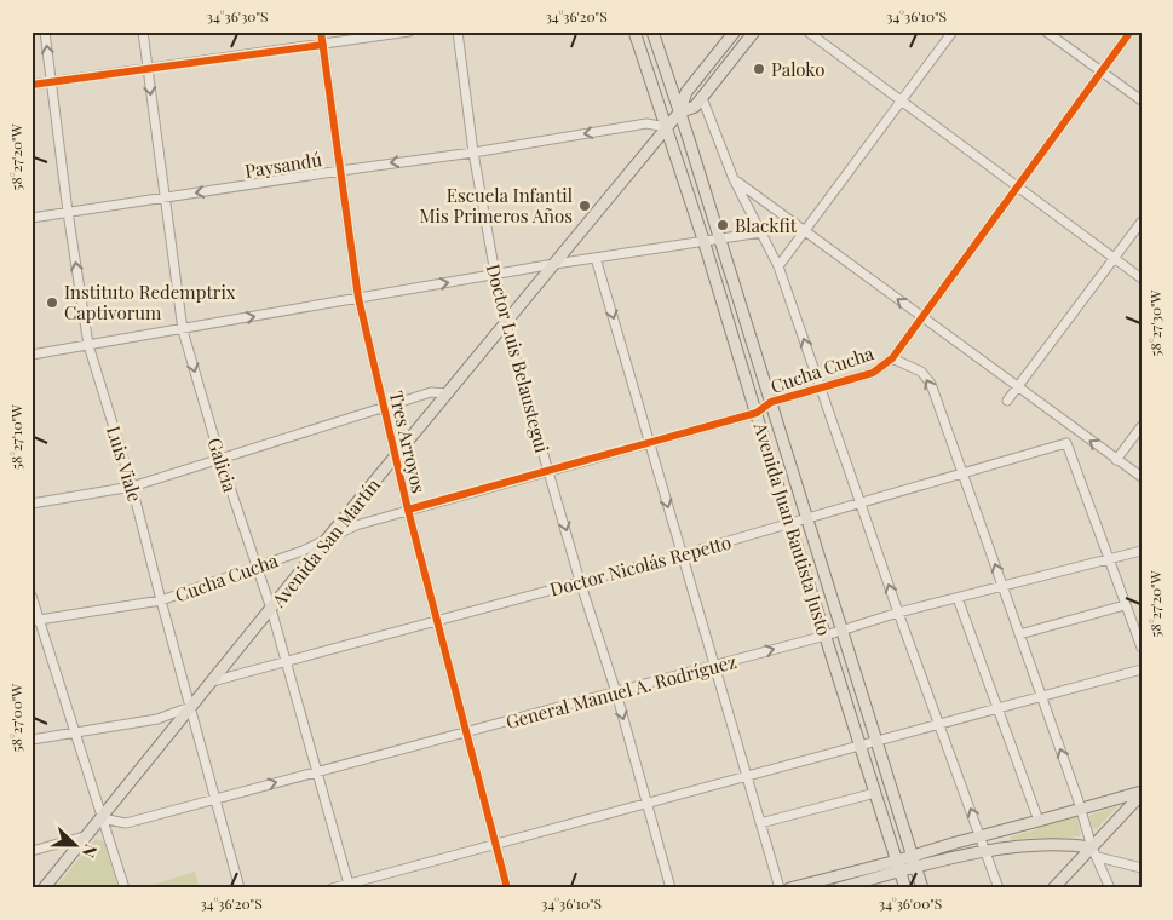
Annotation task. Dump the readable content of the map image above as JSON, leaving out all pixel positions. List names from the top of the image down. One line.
{"streets":{"main road":["Avenida Juan Bautista Justo","Avenida San Martín"],"street":["Paysandú","Doctor Luis Belaustegui","Cucha Cucha","Tres Arroyos","Luis Viale","Galicia","Doctor Nicolás Repetto","General Manuel A. Rodríguez"]},"crossings":[["Paysandú","Doctor Luis Belaustegui"],["Paysandú","Tres Arroyos"],["Paysandú","Luis Viale"],["Paysandú","Galicia"],["Paysandú","Avenida Juan Bautista Justo"],["Paysandú","Avenida San Martín"],["Doctor Luis Belaustegui","Cucha Cucha"],["Doctor Luis Belaustegui","Avenida San Martín"],["Doctor Luis Belaustegui","Doctor Nicolás Repetto"],["Doctor Luis Belaustegui","General Manuel A. Rodríguez"],["Cucha Cucha","Tres Arroyos"],["Cucha Cucha","Luis Viale"],["Cucha Cucha","Galicia"],["Cucha Cucha","Avenida Juan Bautista Justo"],["Cucha Cucha","Avenida San Martín"],["Tres Arroyos","Avenida San Martín"],["Tres Arroyos","Doctor Nicolás Repetto"],["Tres Arroyos","General Manuel A. Rodríguez"],["Luis Viale","Avenida San Martín"],["Luis Viale","General Manuel A. Rodríguez"],["Galicia","Avenida San Martín"],["Galicia","Doctor Nicolás Repetto"],["Galicia","General Manuel A. Rodríguez"],["Avenida Juan Bautista Justo","Avenida San Martín"],["Avenida Juan Bautista Justo","Doctor Nicolás Repetto"],["Avenida Juan Bautista Justo","General Manuel A. Rodríguez"],["Avenida San Martín","Doctor Nicolás Repetto"],["Avenida San Martín","General Manuel A. Rodríguez"]],"one_way":["Paysandú"],"places":["Paloko","Escuela Infantil Mis Primeros Años","Blackfit","Instituto Redemptrix Captivorum"],"north":"right","coordinates":["34°36'30\"S","34°36'20\"S","34°36'10\"S","58°27'20\"W","58°27'30\"W","58°27'10\"W","58°27'00\"W","34°36'00\"S"]}
